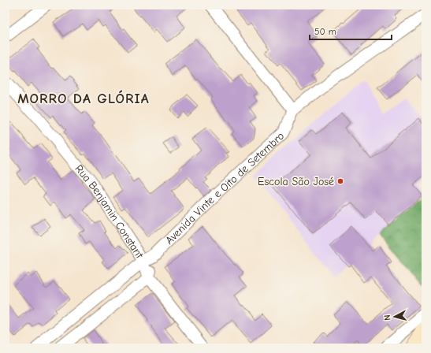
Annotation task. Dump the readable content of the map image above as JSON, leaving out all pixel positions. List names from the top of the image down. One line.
{"streets":{"street":["Avenida Vinte e Oito de Setembro","Rua Benjamin Constant"]},"crossings":[["Avenida Vinte e Oito de Setembro","Rua Benjamin Constant"]],"districts":["MORRO DA GLÓRIA"],"places":["Escola São José"],"scale_bar":"50 m","north":"left"}
